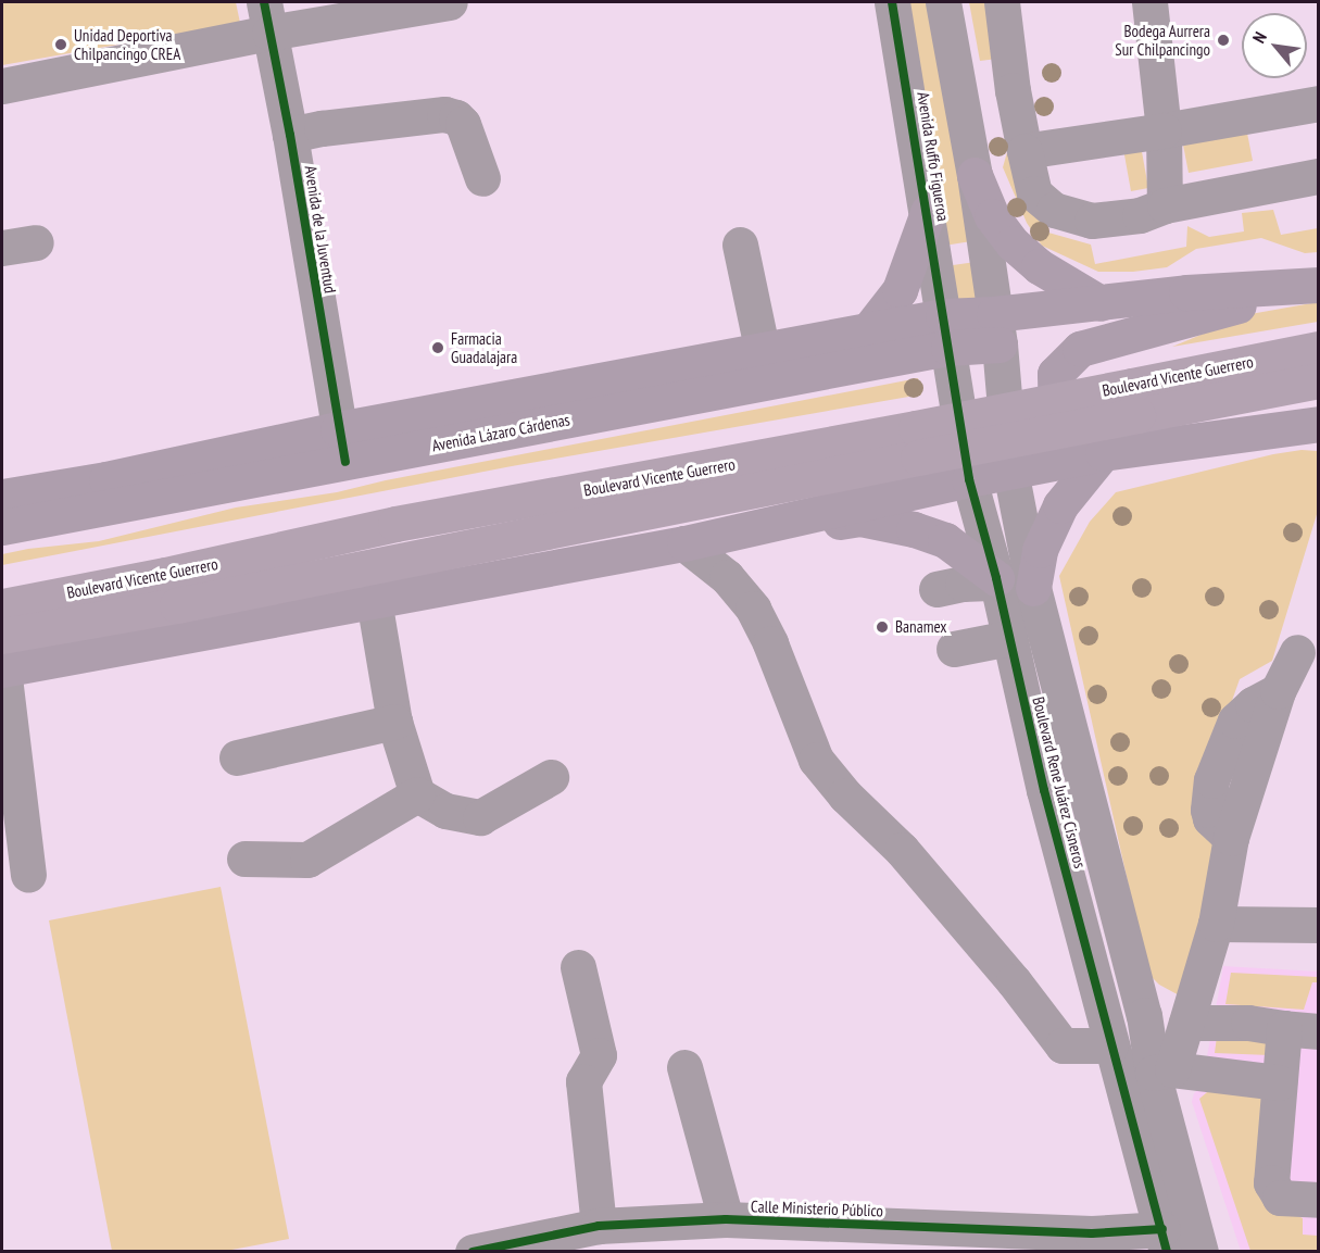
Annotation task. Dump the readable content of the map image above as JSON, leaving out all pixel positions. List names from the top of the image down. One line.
{"streets":{"highway":["Boulevard Vicente Guerrero"],"main road":["Avenida Lázaro Cárdenas"],"street":["Avenida Ruffo Figueroa","Avenida de la Juventud","Boulevard Rene Juárez Cisneros","Calle Ministerio Público"]},"crossings":[["Avenida Ruffo Figueroa","Avenida Lázaro Cárdenas"],["Avenida Ruffo Figueroa","Boulevard Rene Juárez Cisneros"],["Avenida de la Juventud","Avenida Lázaro Cárdenas"],["Avenida Lázaro Cárdenas","Boulevard Rene Juárez Cisneros"],["Boulevard Rene Juárez Cisneros","Calle Ministerio Público"]],"places":["Bodega Aurrera Sur Chilpancingo","Unidad Deportiva Chilpancingo CREA","Farmacia Guadalajara","Banamex"],"north":"top left"}
